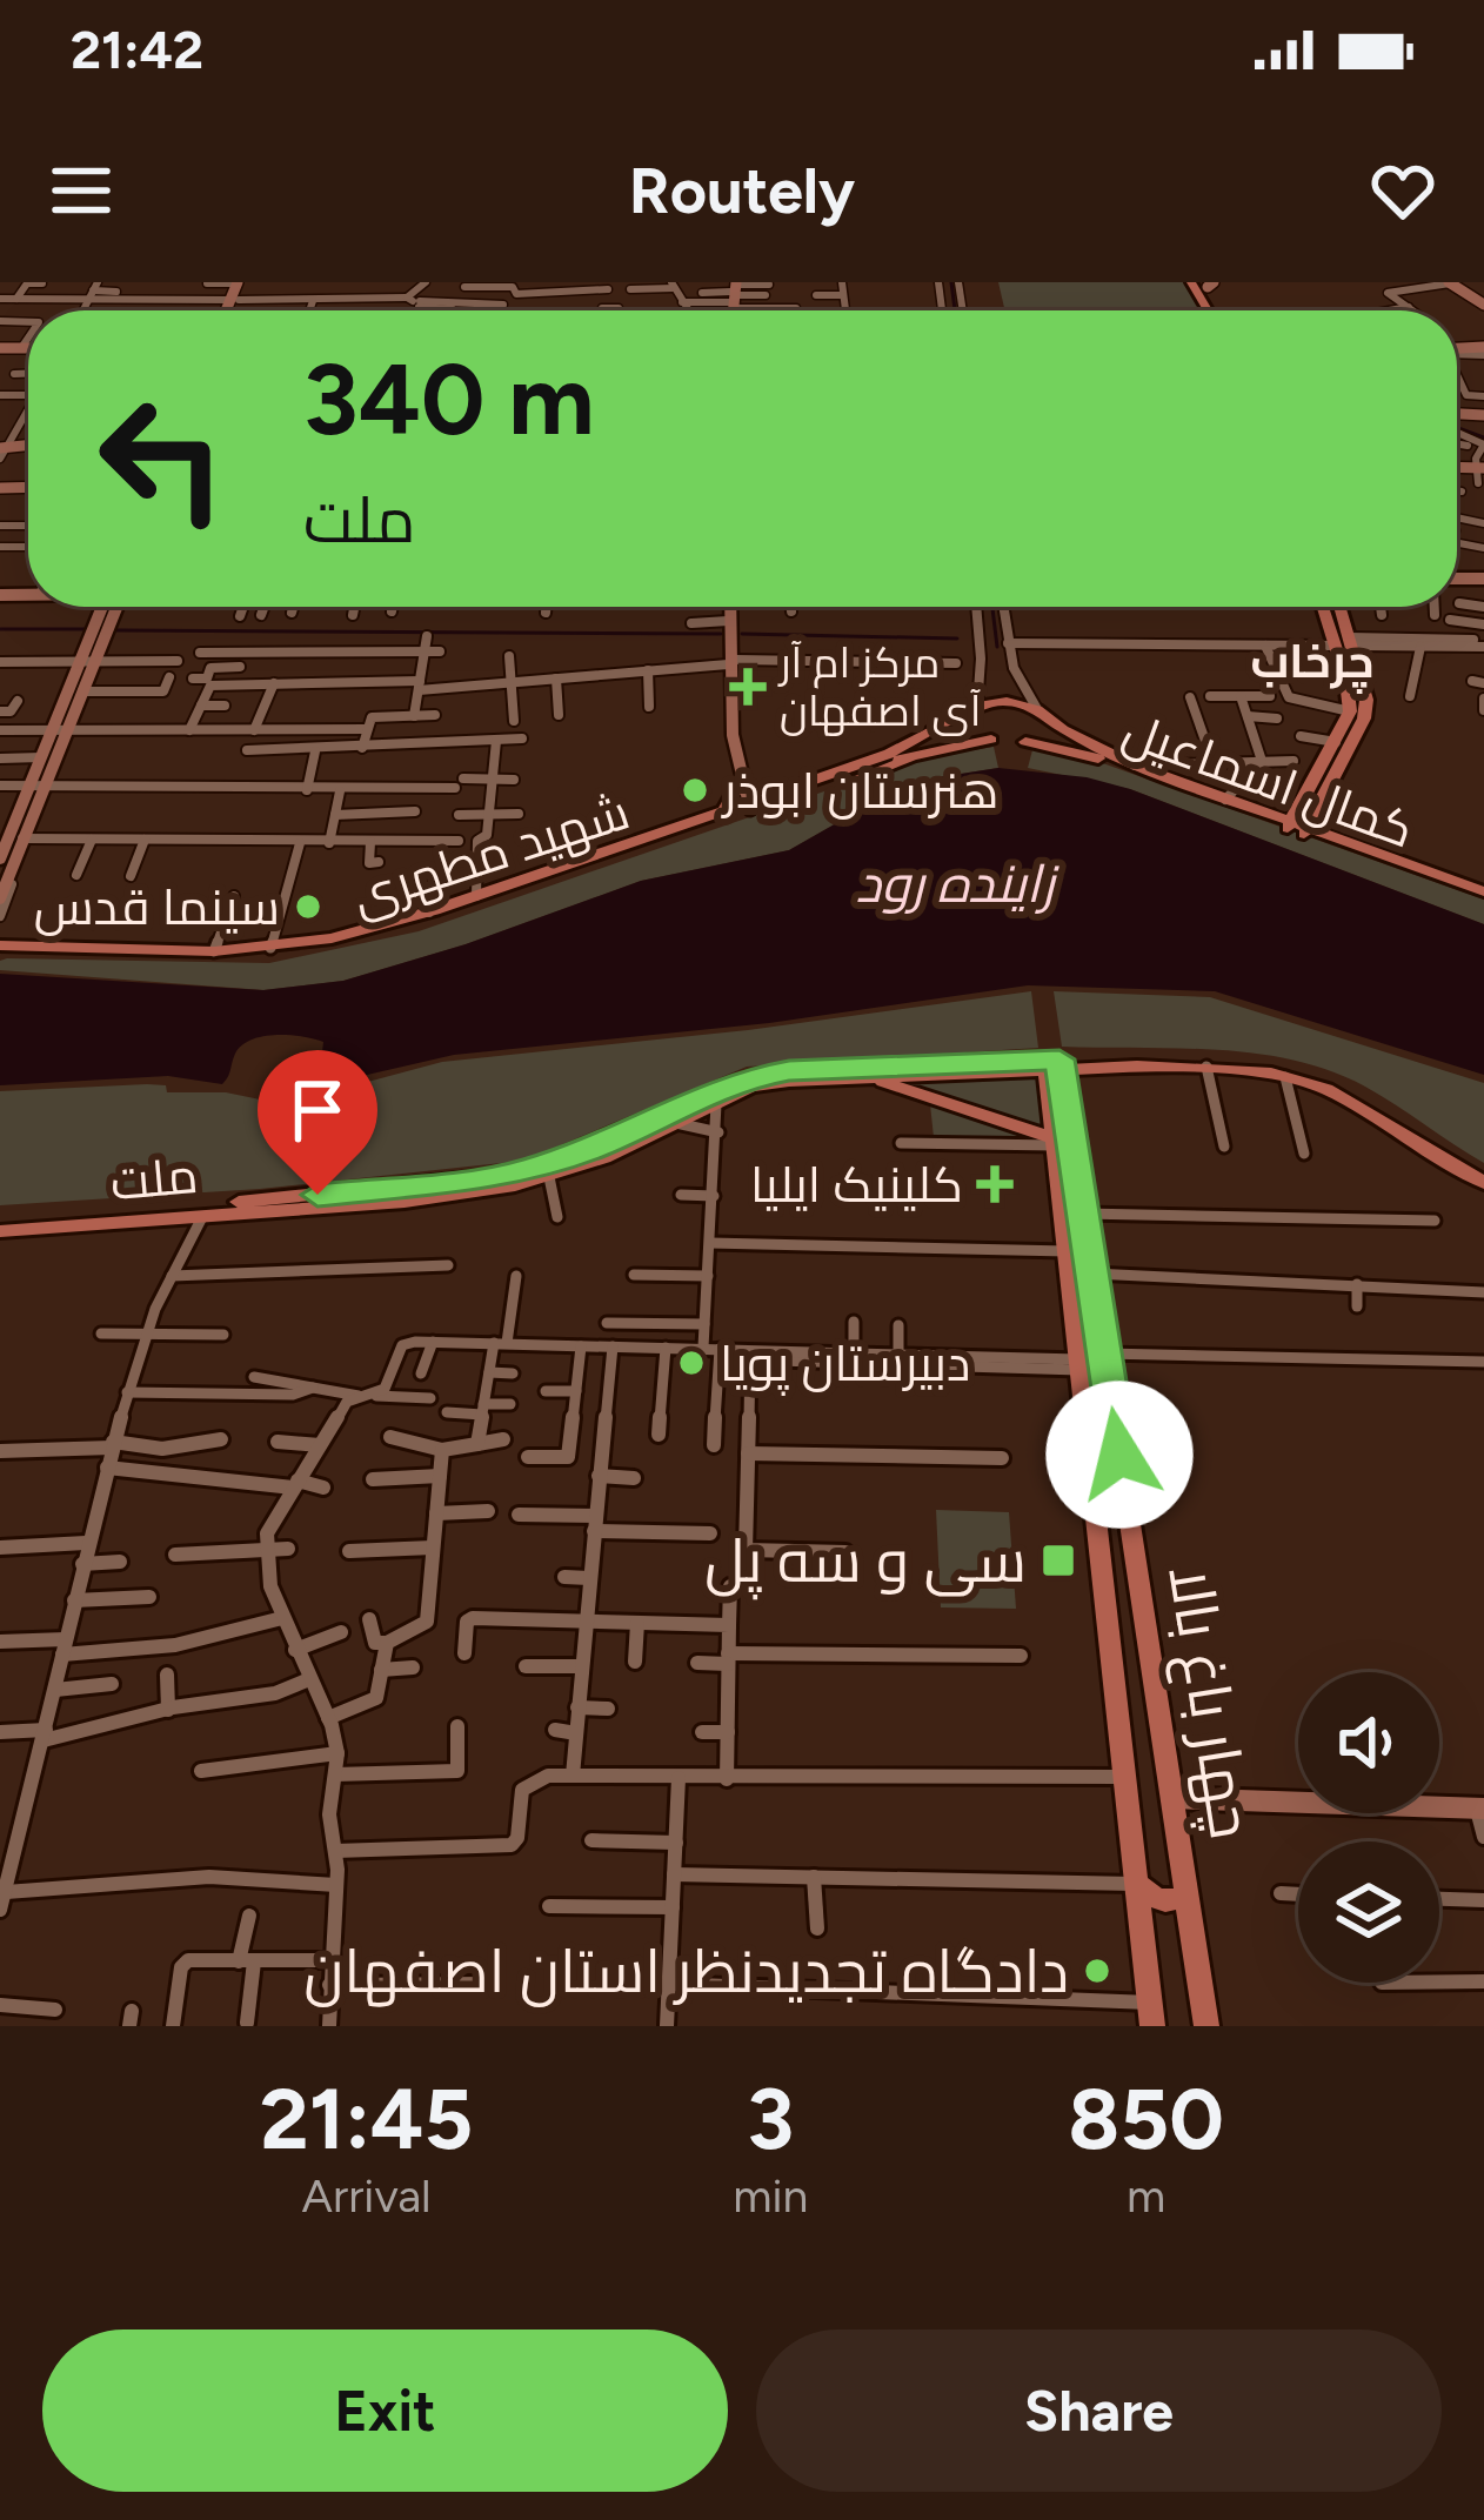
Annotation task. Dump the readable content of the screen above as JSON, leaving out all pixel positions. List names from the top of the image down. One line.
{"streets":{"main road":["کمال اسماعیل","شهید مطهری","ملت","چهار باغ بالا"]},"crossings":[["کمال اسماعیل","شهید مطهری"],["ملت","چهار باغ بالا"]],"districts":["چرخاب"],"water":["زاینده رود"],"places":{"health":["مرکز ام آر آی اصفهان","کلینیک ایلیا"],"other":["هنرستان ابوذر","سینما قدس","دبیرستان پویا","دادگاه تجدیدنظر استان اصفهان"],"transit":["سی و سه پل"]},"page":{"status":"21:42","header":"Routely","turn":["340 m","ملت"],"eta":["21:45","Arrival","3","min","850","m"],"buttons":["Exit","Share"]}}
